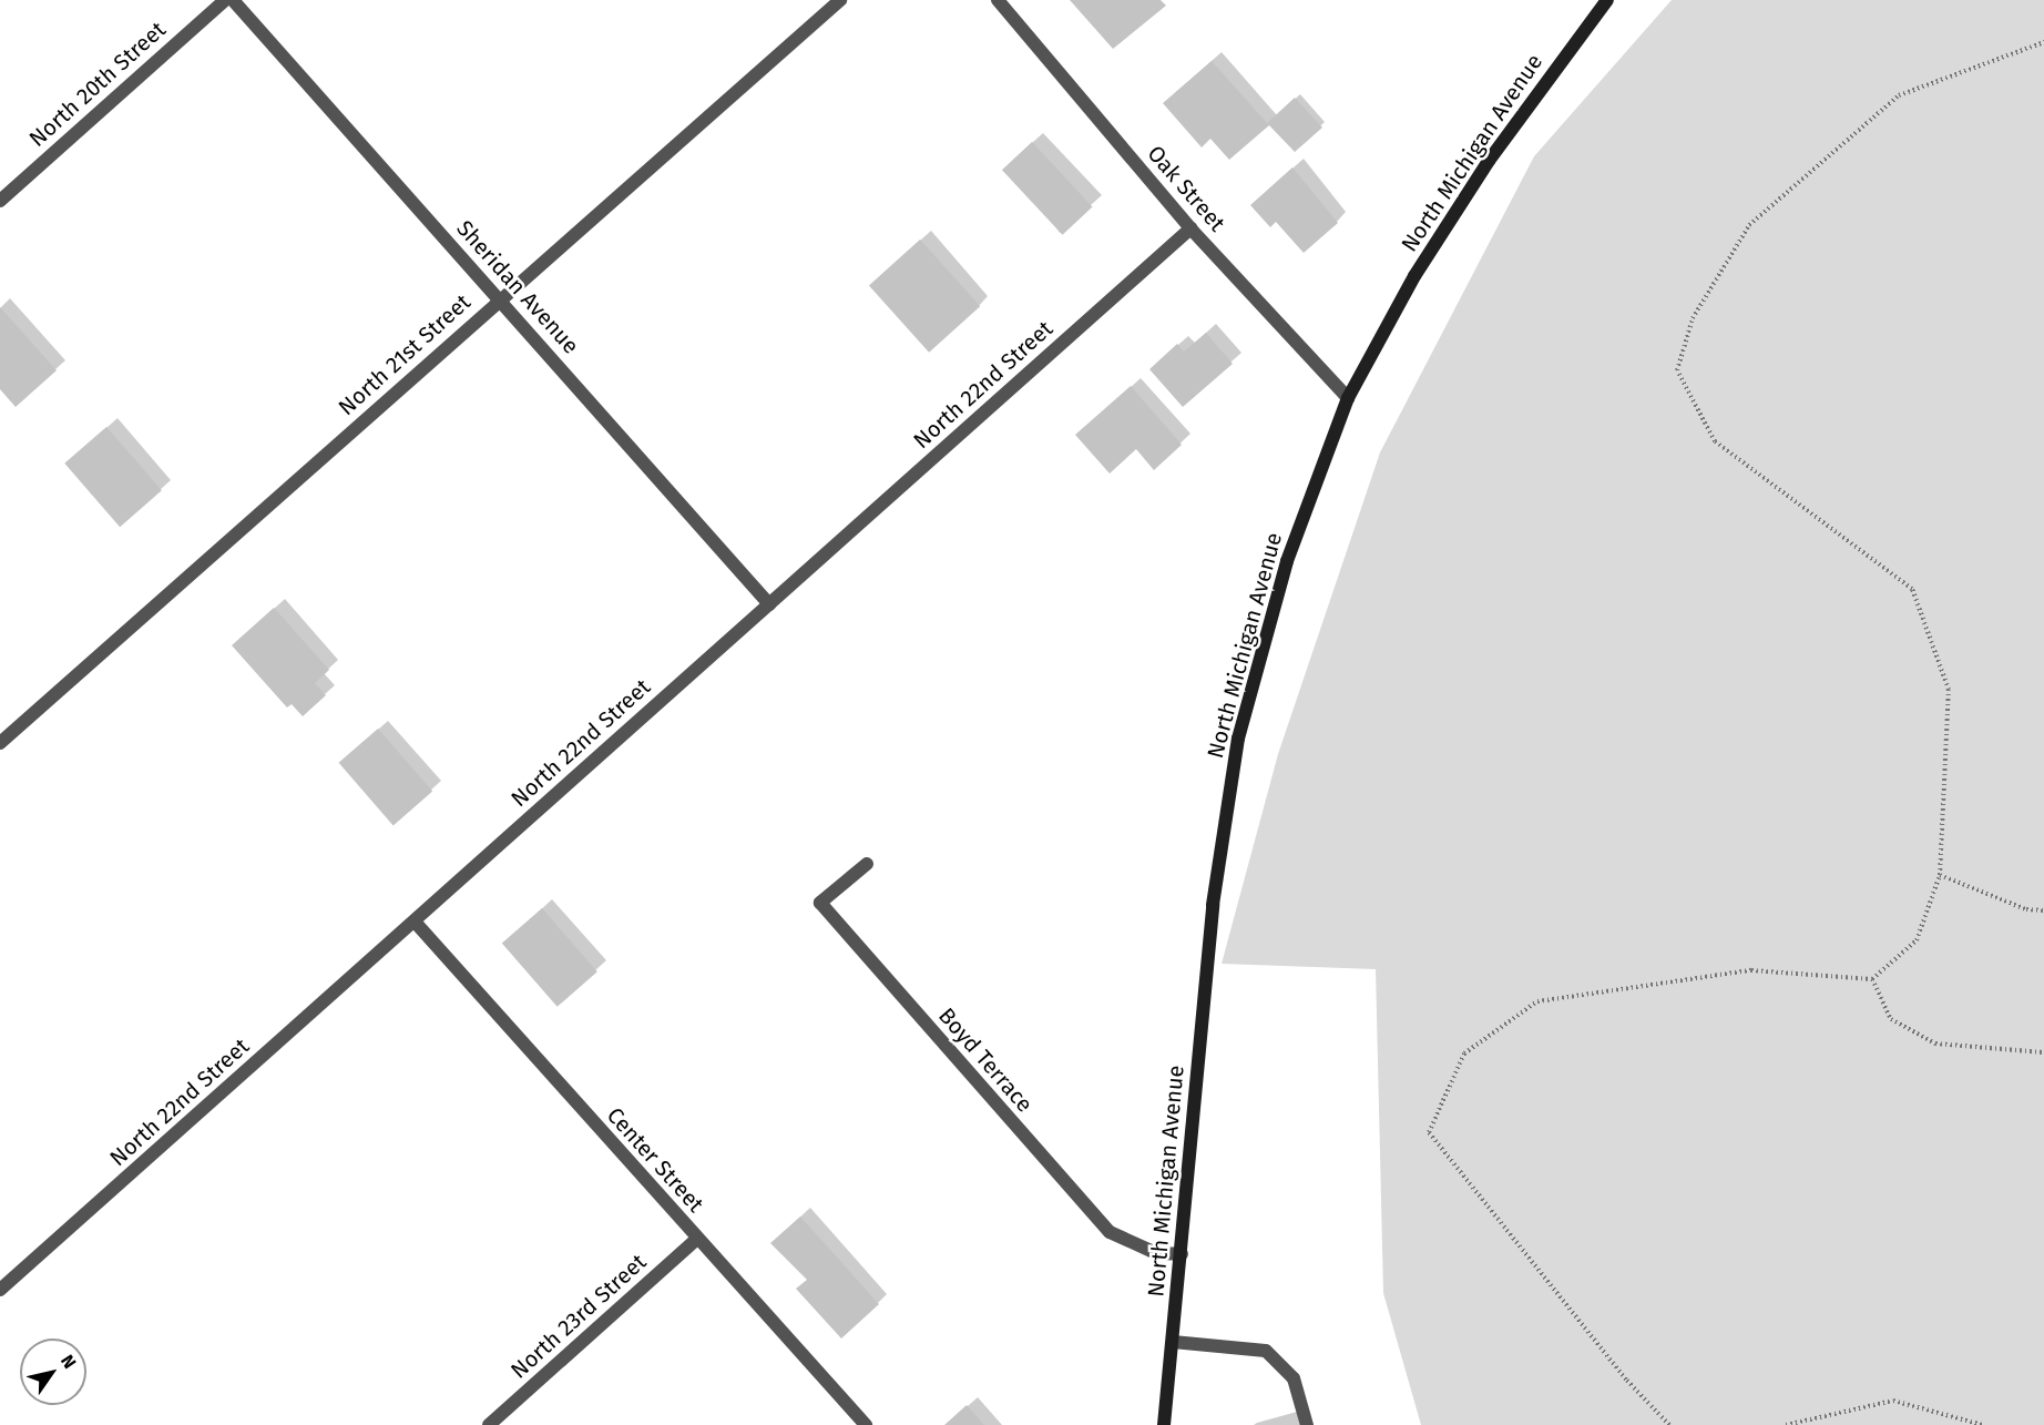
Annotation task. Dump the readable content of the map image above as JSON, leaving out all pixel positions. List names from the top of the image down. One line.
{"streets":{"street":["North 20th Street","North Michigan Avenue","Oak Street","Sheridan Avenue","North 21st Street","North 22nd Street","Boyd Terrace","Center Street","North 23rd Street"]},"crossings":[["North Michigan Avenue","Oak Street"],["North Michigan Avenue","Boyd Terrace"],["Oak Street","North 22nd Street"],["Sheridan Avenue","North 21st Street"],["Sheridan Avenue","North 22nd Street"],["North 22nd Street","Center Street"],["Center Street","North 23rd Street"]],"north":"top right"}
